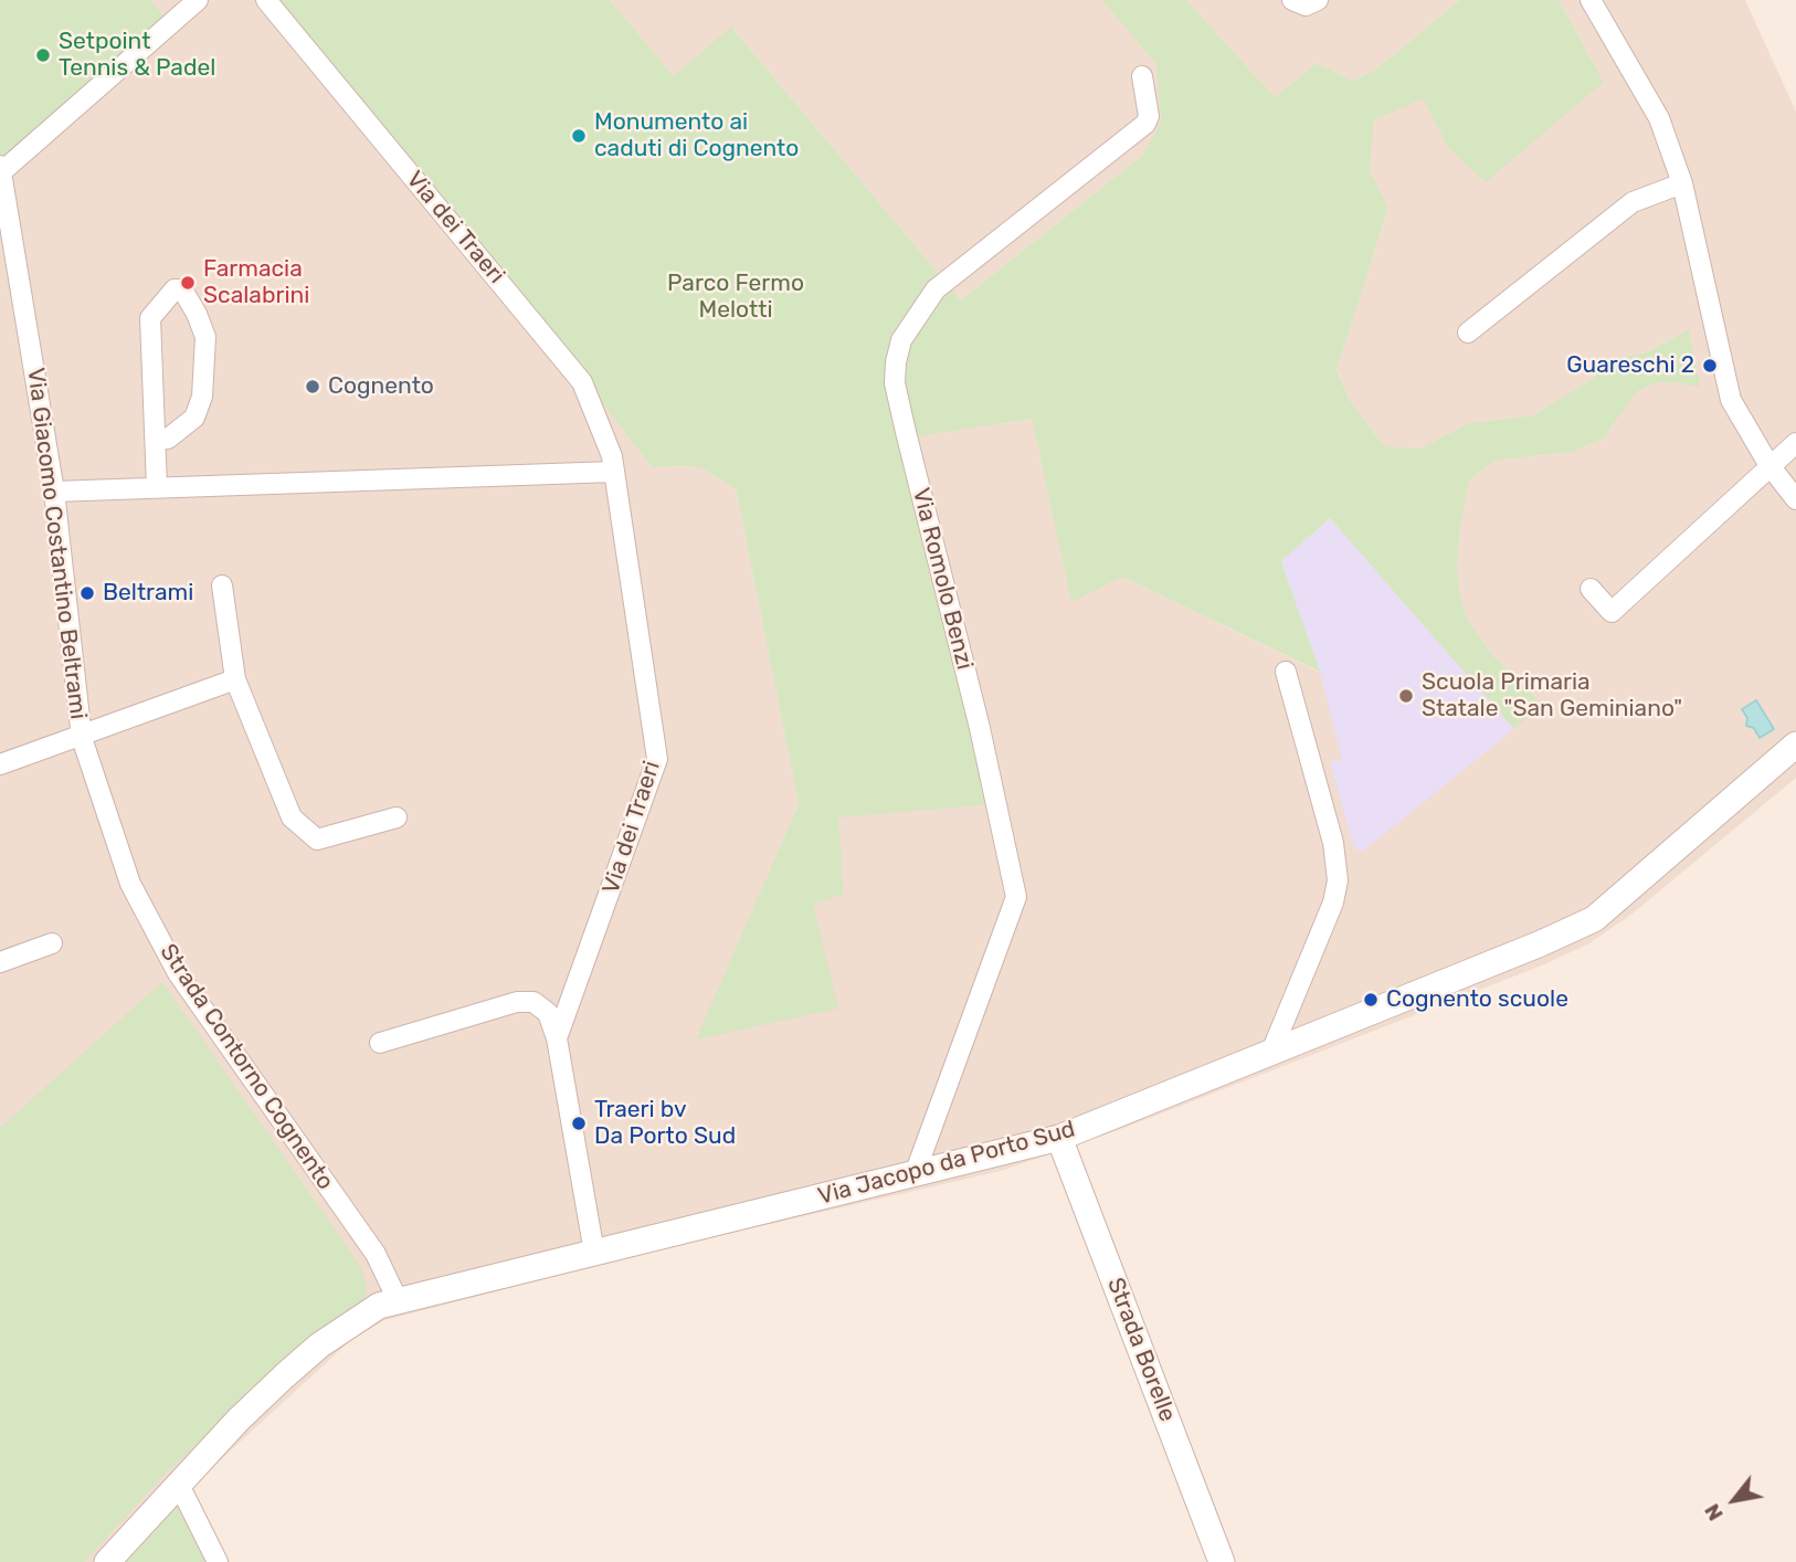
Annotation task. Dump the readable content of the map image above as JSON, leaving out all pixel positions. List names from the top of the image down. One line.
{"streets":{"street":["Via dei Traeri","Via Giacomo Costantino Beltrami","Via Romolo Benzi","Strada Contorno Cognento","Via Jacopo da Porto Sud","Strada Borelle"]},"crossings":[["Via dei Traeri","Via Jacopo da Porto Sud"],["Via Giacomo Costantino Beltrami","Strada Contorno Cognento"],["Via Romolo Benzi","Via Jacopo da Porto Sud"],["Strada Contorno Cognento","Via Jacopo da Porto Sud"],["Via Jacopo da Porto Sud","Strada Borelle"]],"parks":["Parco Fermo Melotti"],"places":["Setpoint Tennis & Padel","Monumento ai caduti di Cognento","Farmacia Scalabrini","Guareschi 2","Cognento","Beltrami","Scuola Primaria Statale \"San Geminiano\"","Cognento scuole","Traeri bv Da Porto Sud"],"north":"bottom left"}
